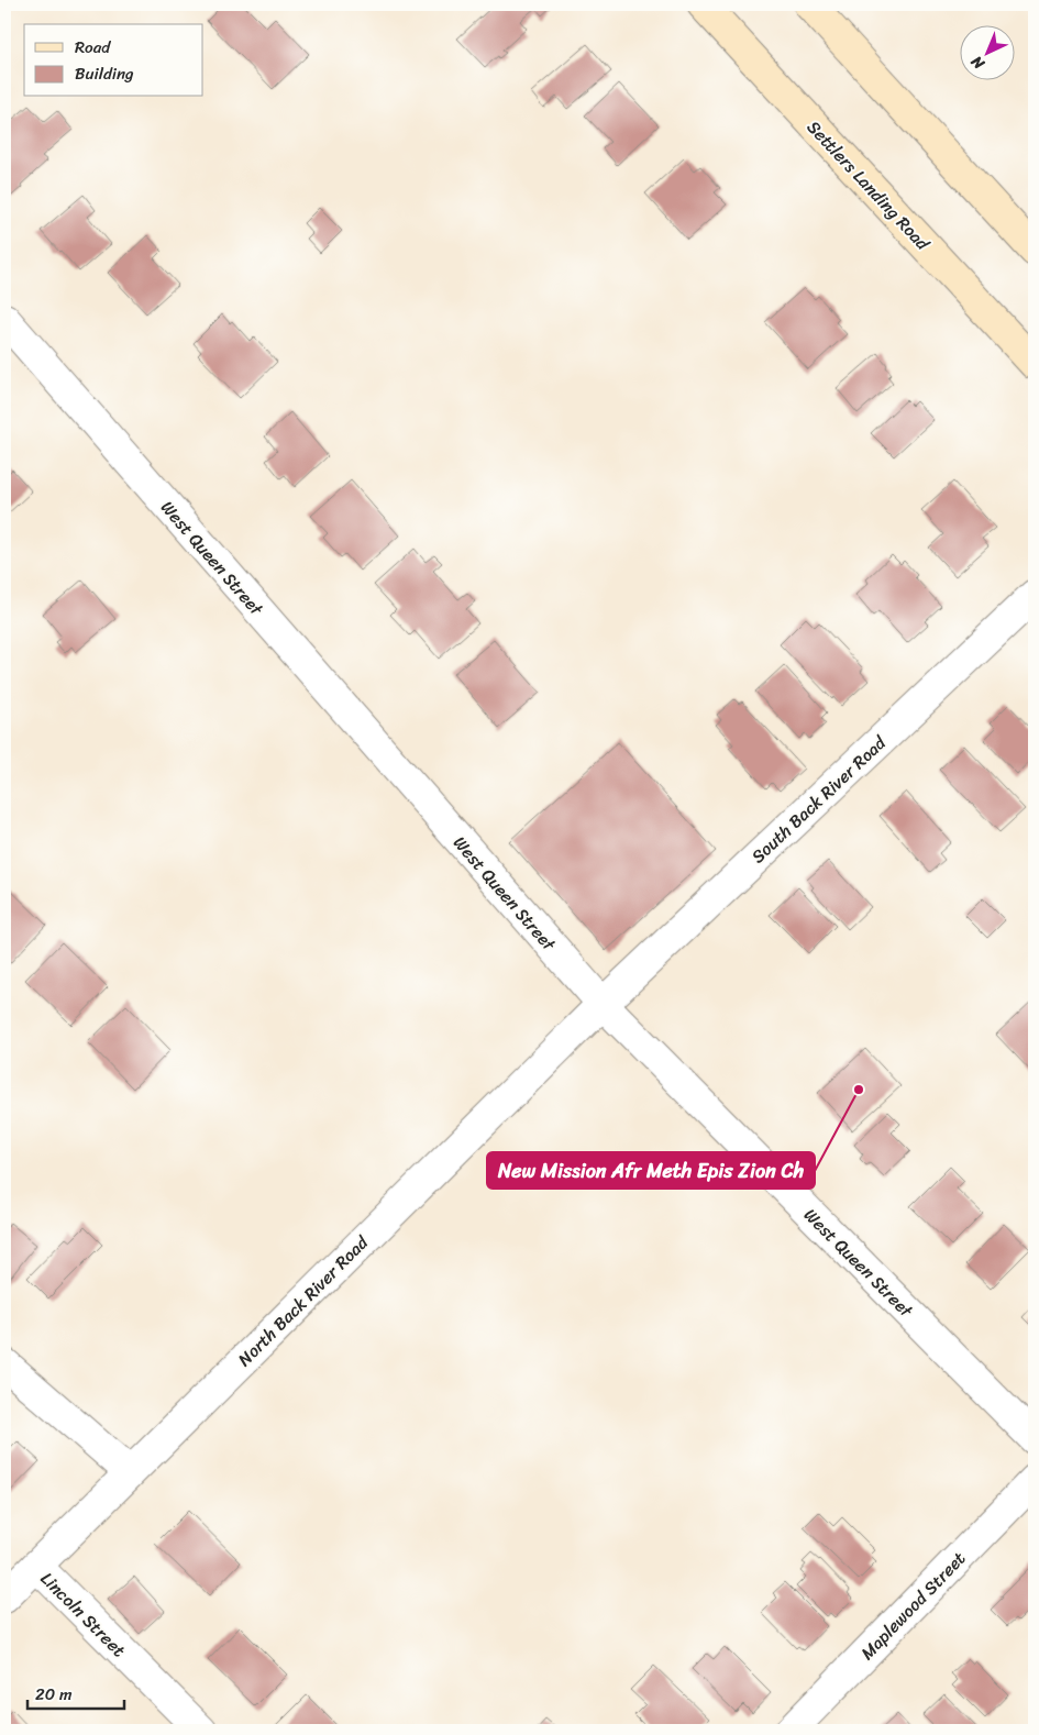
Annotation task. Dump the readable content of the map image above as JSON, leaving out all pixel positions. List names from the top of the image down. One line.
{"streets":{"main road":["Settlers Landing Road"],"street":["West Queen Street","South Back River Road","North Back River Road","Maplewood Street","Lincoln Street"]},"crossings":[["West Queen Street","South Back River Road"],["West Queen Street","North Back River Road"],["South Back River Road","North Back River Road"],["North Back River Road","Lincoln Street"]],"places":["New Mission Afr Meth Epis Zion Ch"],"legend":["Road","Building"],"scale_bar":"20 m","north":"bottom left"}
